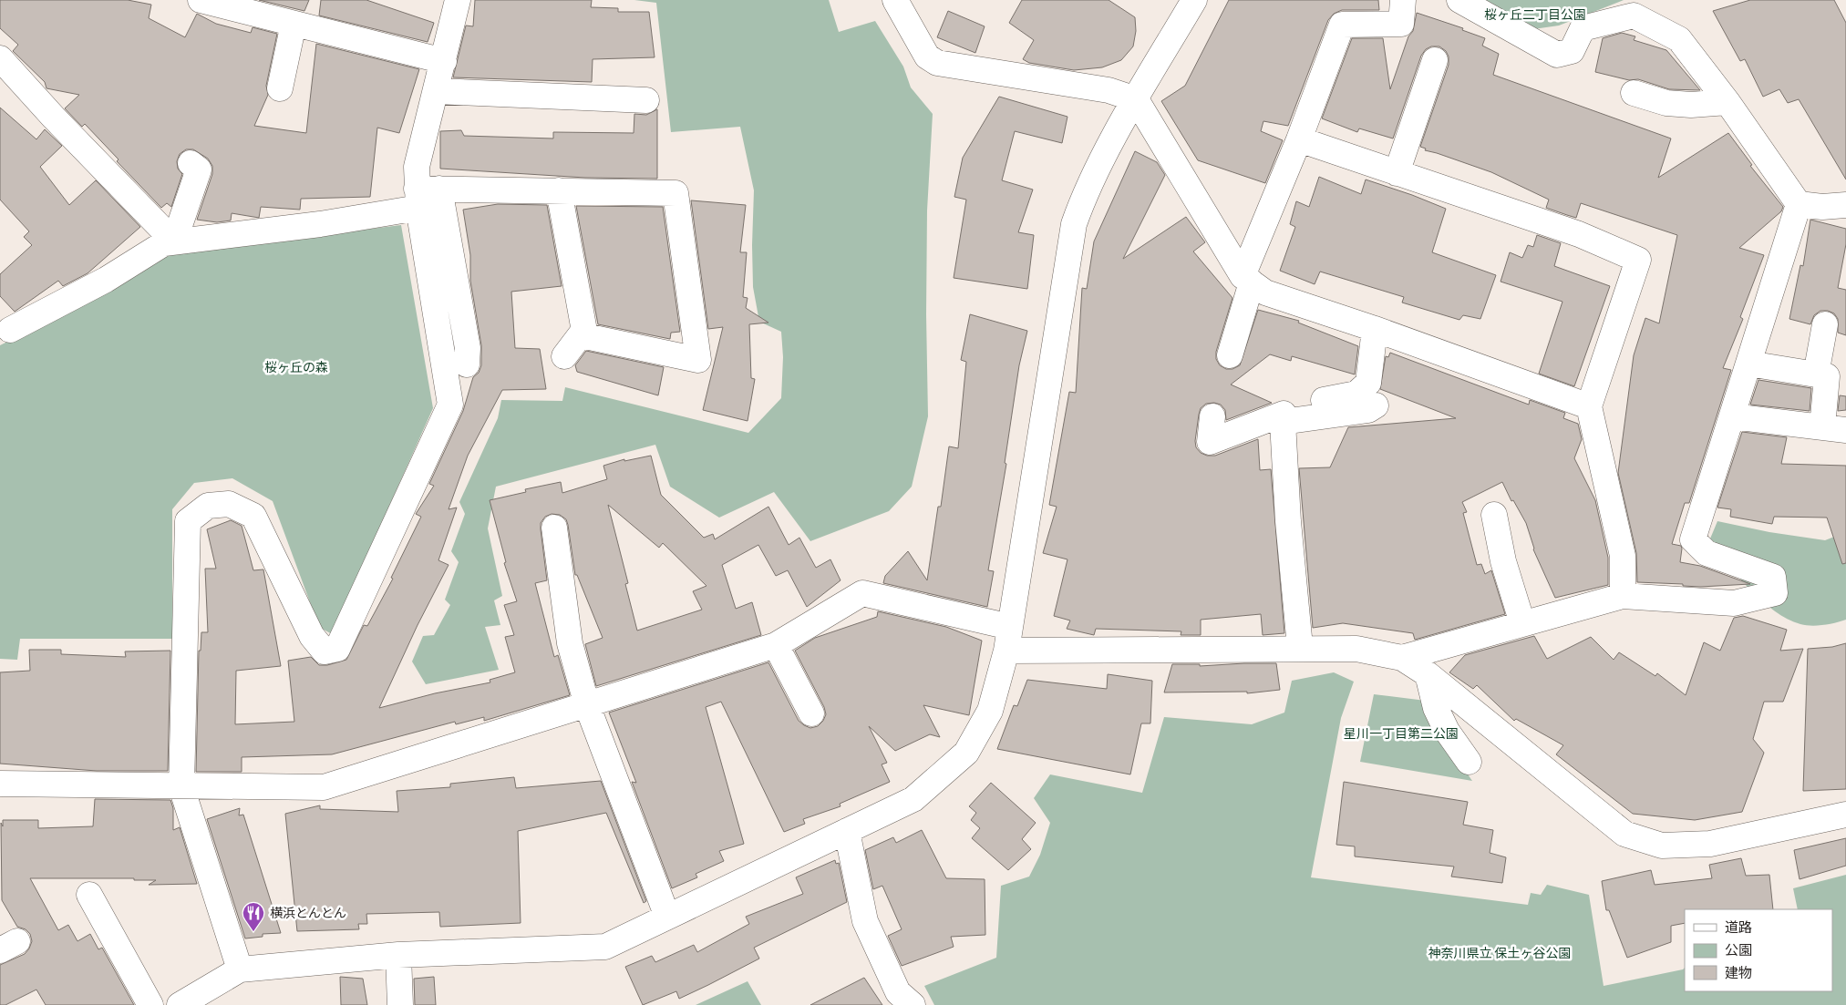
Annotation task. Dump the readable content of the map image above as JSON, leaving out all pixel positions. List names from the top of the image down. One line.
{"parks":["桜ヶ丘二丁目公園","桜ヶ丘の森","星川一丁目第二公園","神奈川県立 保土ヶ谷公園"],"places":{"restaurant":["横浜とんとん"]},"legend":["道路","公園","建物"]}
